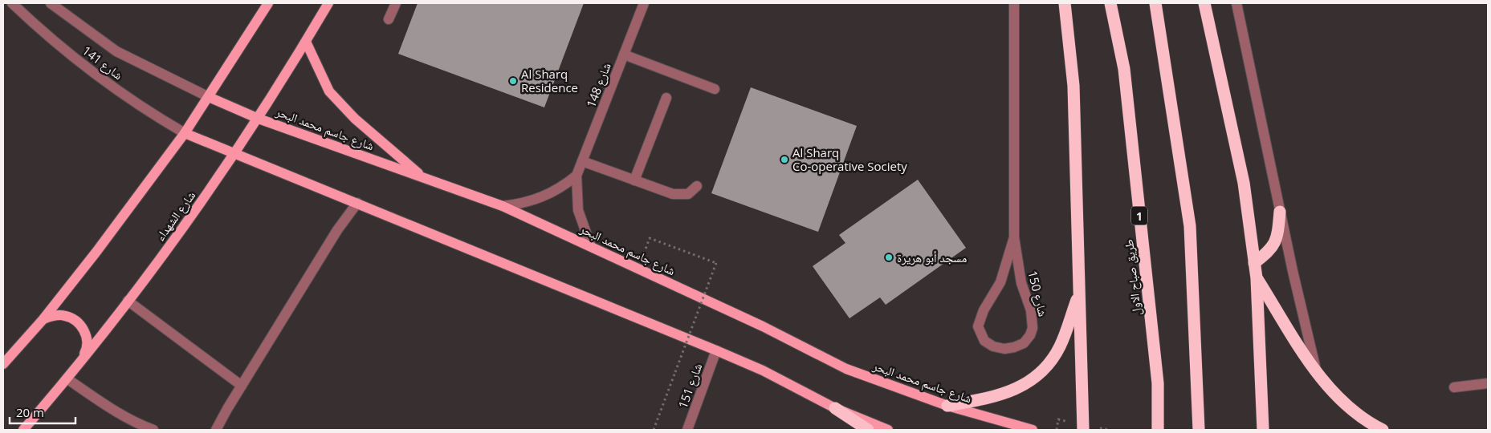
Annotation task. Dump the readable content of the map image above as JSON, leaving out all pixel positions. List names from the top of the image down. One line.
{"streets":{"highway":["1","طريق صباح الاول"],"main road":["شارع جاسم محمد البحر","شارع الشهداء"],"street":["شارع 141","شارع 148","شارع 150","شارع 151"]},"crossings":[["شارع 141","شارع جاسم محمد البحر"],["شارع 148","شارع جاسم محمد البحر"],["شارع جاسم محمد البحر","شارع الشهداء"]],"places":["Al Sharq Residence","Al Sharq Co-operative Society","مسجد أبو هريرة"],"scale_bar":"20 m"}
